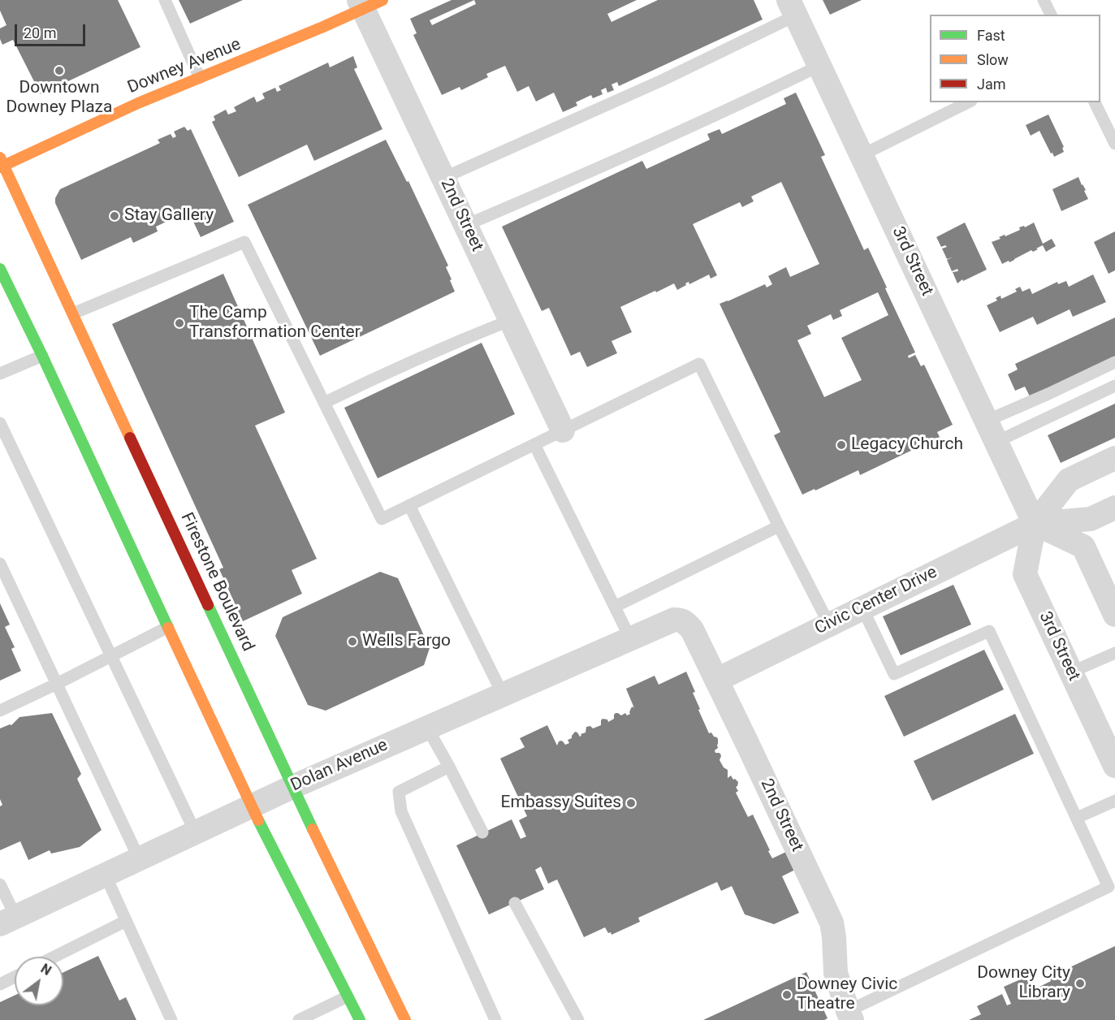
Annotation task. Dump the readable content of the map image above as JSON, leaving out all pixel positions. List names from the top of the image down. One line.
{"streets":{"main road":["Downey Avenue","Firestone Boulevard"],"street":["2nd Street","3rd Street","Civic Center Drive","Dolan Avenue"]},"crossings":[["Downey Avenue","2nd Street"],["Downey Avenue","Firestone Boulevard"],["2nd Street","Civic Center Drive"],["2nd Street","Dolan Avenue"],["3rd Street","Civic Center Drive"],["Firestone Boulevard","Dolan Avenue"]],"places":["Downtown Downey Plaza","Stay Gallery","The Camp Transformation Center","Legacy Church","Wells Fargo","Embassy Suites","Downey City Library","Downey Civic Theatre"],"legend":["Fast","Slow","Jam"],"scale_bar":"20 m","north":"top right"}
